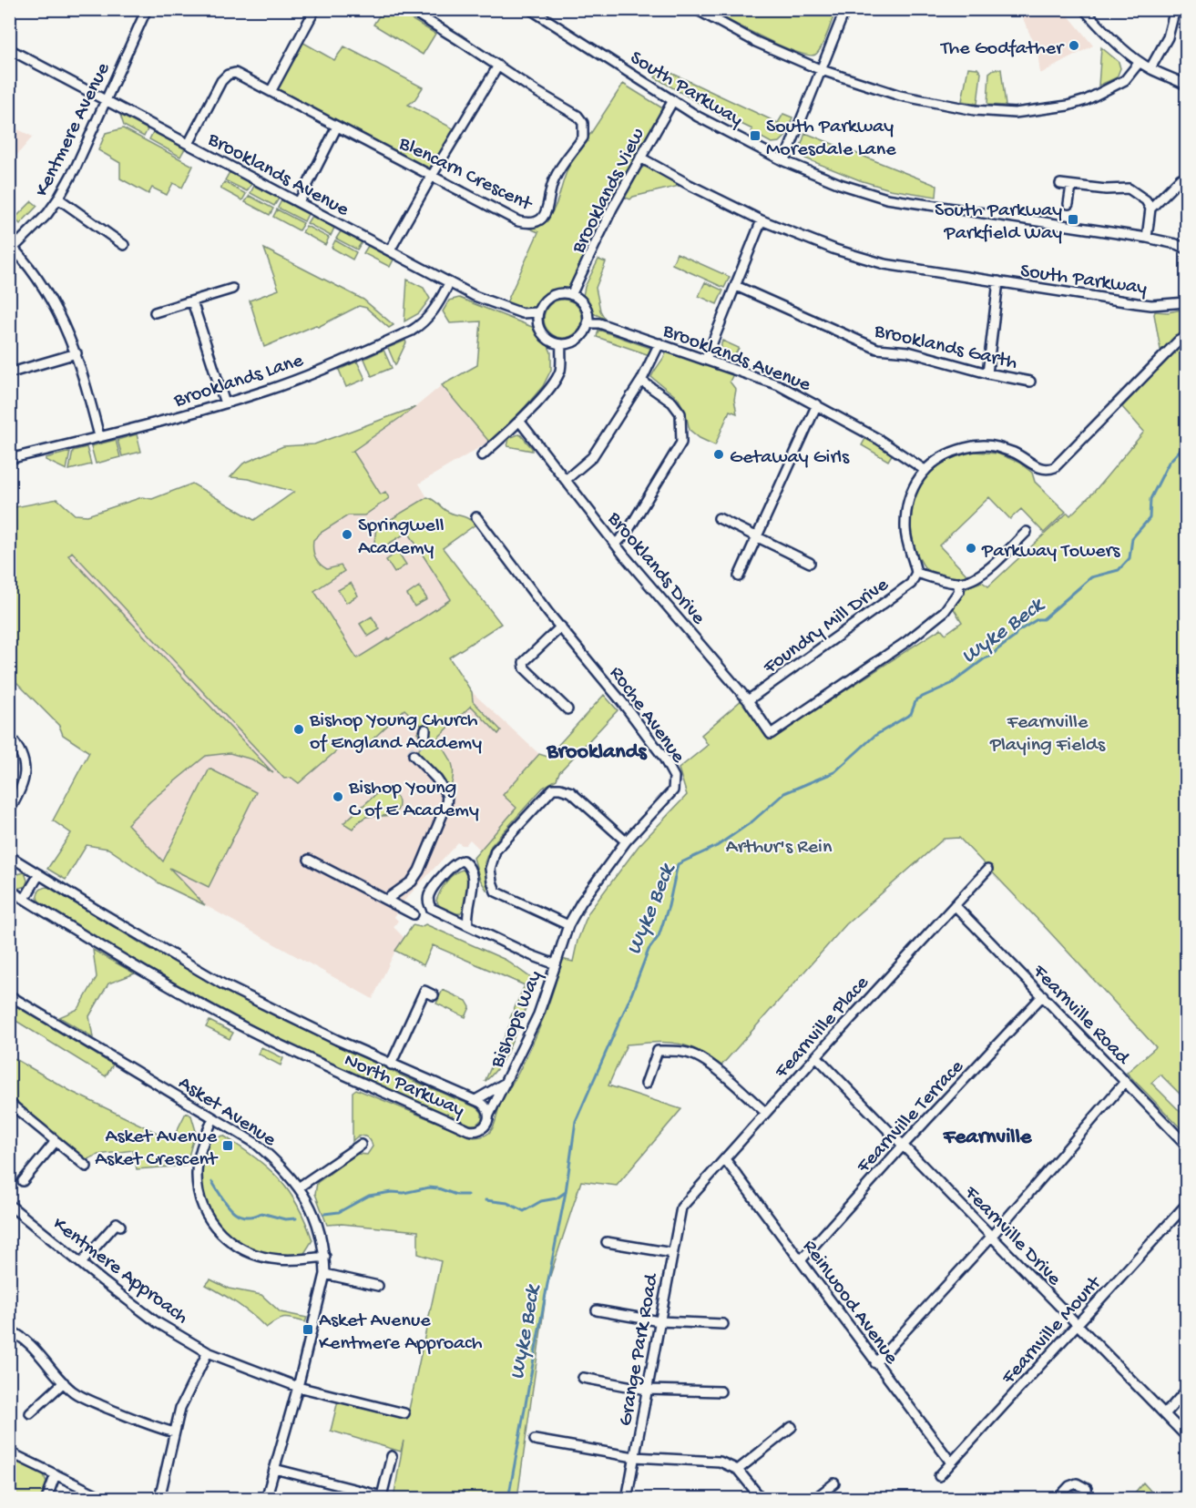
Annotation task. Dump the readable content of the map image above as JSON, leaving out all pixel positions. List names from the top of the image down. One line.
{"streets":{"street":["South Parkway","Kentmere Avenue","Blencarn Crescent","Brooklands Avenue","Brooklands View","Brooklands Garth","Brooklands Lane","Brooklands Drive","Foundry Mill Drive","Roche Avenue","Fearnville Road","Bishops Way","Fearnville Place","North Parkway","Asket Avenue","Fearnville Terrace","Fearnville Drive","Kentmere Approach","Reinwood Avenue","Fearnville Mount","Grange Park Road"]},"crossings":[["South Parkway","Brooklands View"],["Kentmere Avenue","Brooklands Avenue"],["Blencarn Crescent","Brooklands Avenue"],["Brooklands Avenue","Brooklands View"],["Brooklands Avenue","Brooklands Lane"],["Brooklands Drive","Foundry Mill Drive"],["Roche Avenue","Bishops Way"],["Fearnville Road","Fearnville Place"],["Fearnville Road","Fearnville Terrace"],["Bishops Way","North Parkway"],["Fearnville Place","Fearnville Drive"],["Fearnville Place","Reinwood Avenue"],["Fearnville Place","Grange Park Road"],["Asket Avenue","Kentmere Approach"],["Fearnville Terrace","Fearnville Drive"],["Fearnville Terrace","Reinwood Avenue"],["Fearnville Drive","Fearnville Mount"],["Reinwood Avenue","Fearnville Mount"]],"districts":["Brooklands","Fearnville"],"water":["Wyke Beck"],"parks":["Fearnville Playing Fields","Arthur's Rein"],"places":{"other":["The Godfather","Getaway Girls","Springwell Academy","Parkway Towers","Bishop Young Church of England Academy","Bishop Young C of E Academy"],"transit":["South Parkway Moresdale Lane","South Parkway Parkfield Way","Asket Avenue Asket Crescent","Asket Avenue Kentmere Approach"]}}
